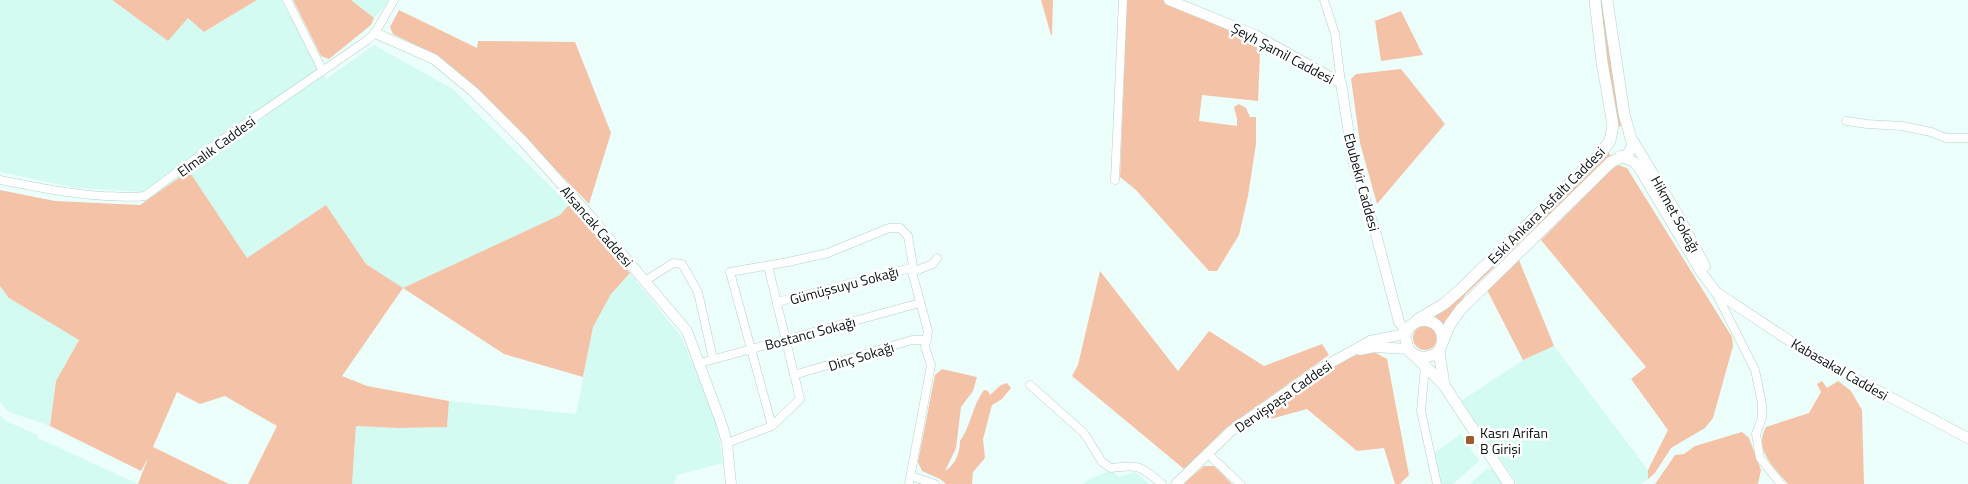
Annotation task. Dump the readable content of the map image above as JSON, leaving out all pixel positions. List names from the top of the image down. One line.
{"streets":{"main road":["Eski Ankara Asfaltı Caddesi"],"street":["Şeyh Şamil Caddesi","Elmalık Caddesi","Ebubekir Caddesi","Hikmet Sokağı","Alsancak Caddesi","Gümüşsuyu Sokağı","Bostancı Sokağı","Dinç Sokağı","Kabasakal Caddesi","Dervişpaşa Caddesi"]},"crossings":[["Şeyh Şamil Caddesi","Ebubekir Caddesi"],["Elmalık Caddesi","Alsancak Caddesi"],["Ebubekir Caddesi","Eski Ankara Asfaltı Caddesi"],["Ebubekir Caddesi","Dervişpaşa Caddesi"],["Eski Ankara Asfaltı Caddesi","Hikmet Sokağı"],["Eski Ankara Asfaltı Caddesi","Dervişpaşa Caddesi"],["Hikmet Sokağı","Kabasakal Caddesi"],["Alsancak Caddesi","Bostancı Sokağı"]],"places":{"transit":["Kasrı Arifan B Girişi"]}}
